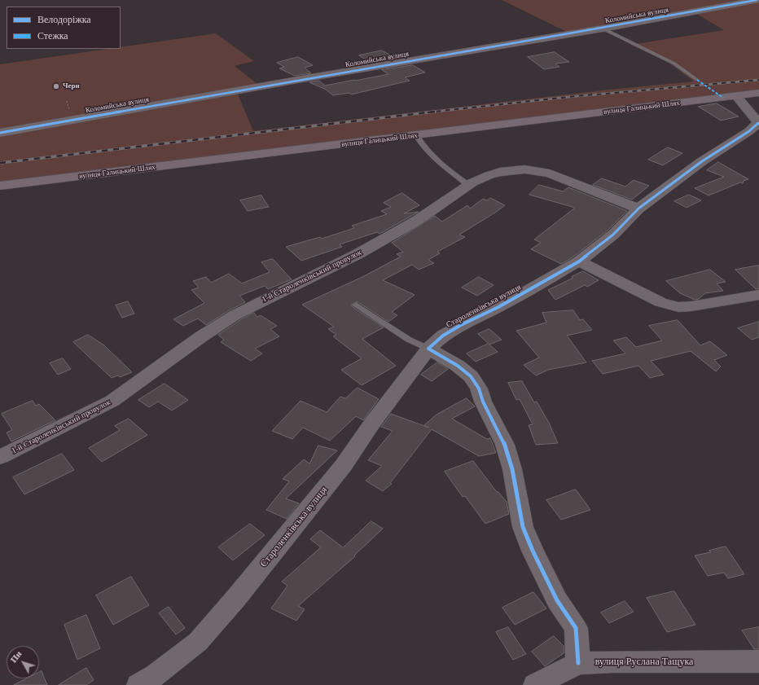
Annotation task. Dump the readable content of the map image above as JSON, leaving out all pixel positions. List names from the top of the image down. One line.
{"streets":{"highway":["вулиця Галицький Шлях"],"street":["Коломийська вулиця","1-й Староленківський провулок","Староленківська вулиця","вулиця Руслана Тащука"]},"crossings":[["1-й Староленківський провулок","Староленківська вулиця"]],"places":["Черн"],"legend":["Велодоріжка","Стежка"],"north":"top left"}
